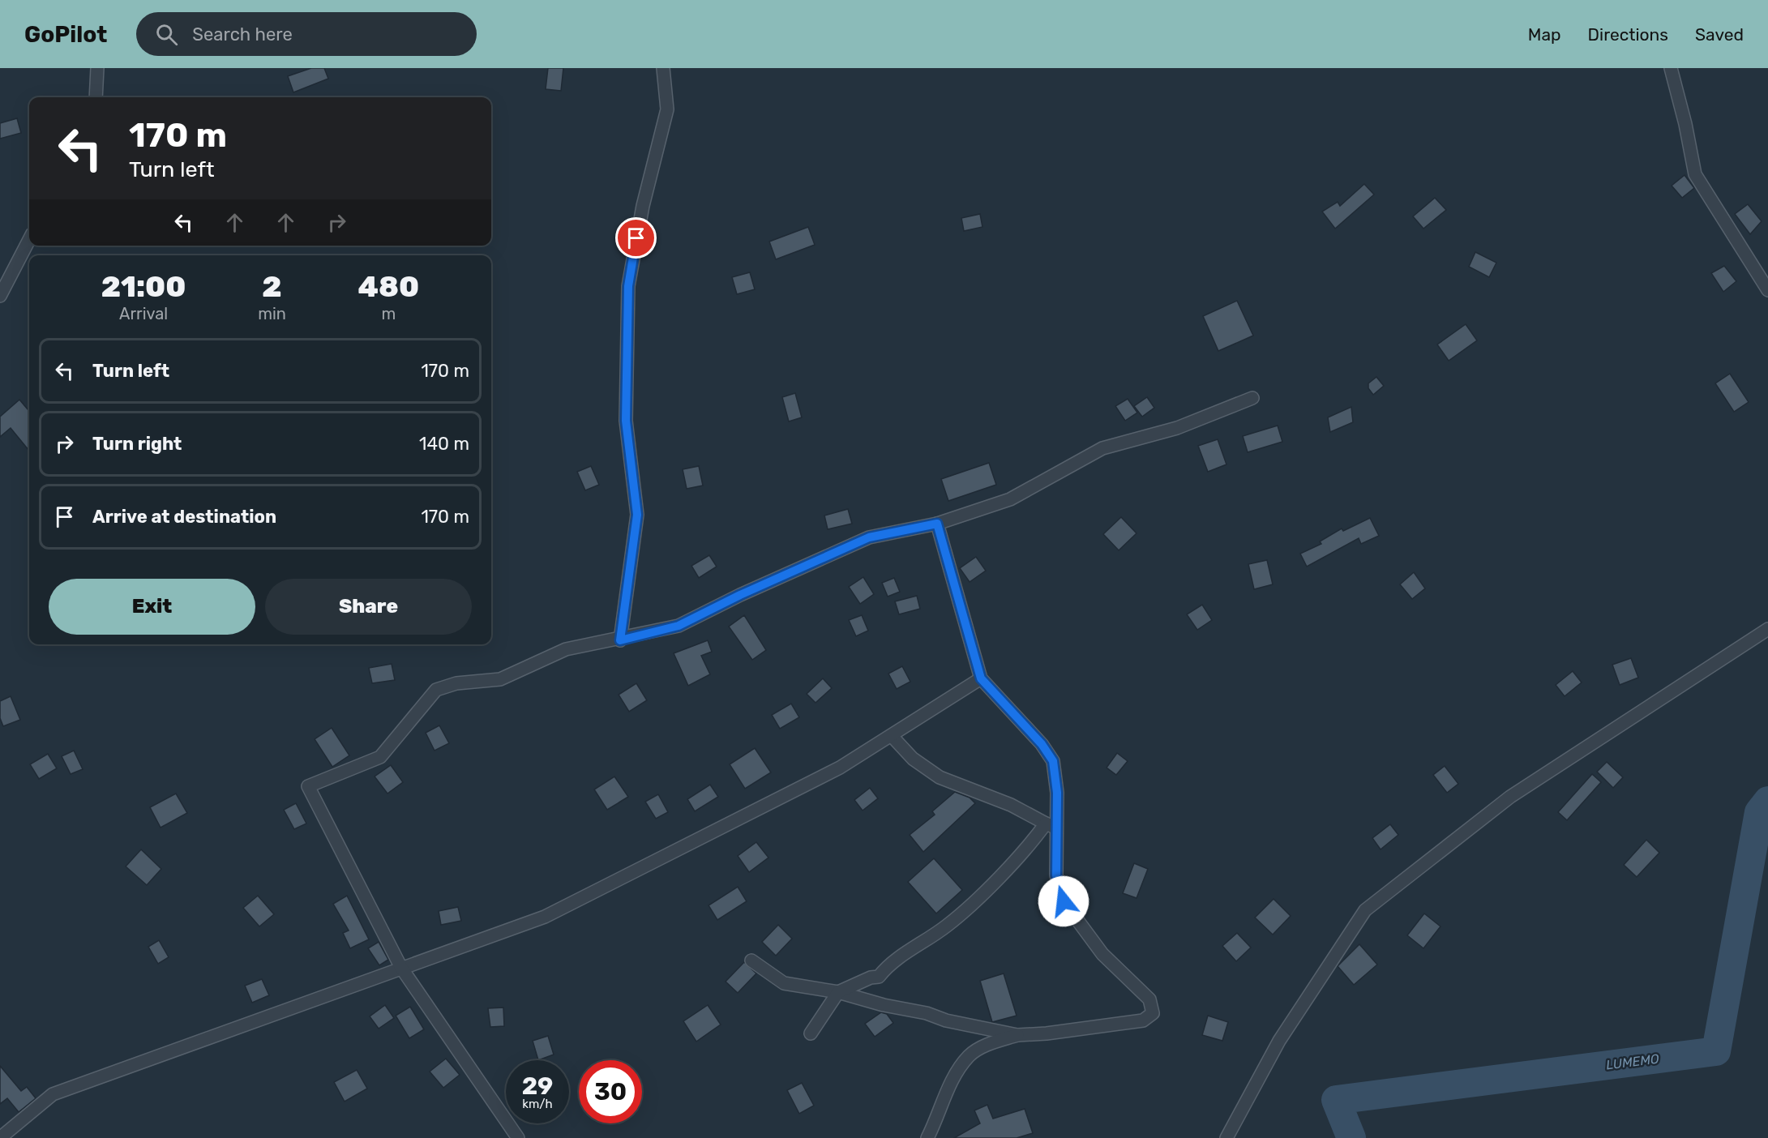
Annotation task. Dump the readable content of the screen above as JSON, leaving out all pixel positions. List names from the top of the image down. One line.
{"water":["LUMEMO"],"page":{"header":"GoPilot","search":"Search here","nav":["Map","Directions","Saved"],"turn":["170 m","Turn left"],"eta":["21:00","Arrival","2","min","480","m"],"list":[{"name":"Turn left","value":"170 m"},{"name":"Turn right","value":"140 m"},{"name":"Arrive at destination","value":"170 m"}],"buttons":["Exit","Share"],"speed":"29 km/h","limit":"30"}}
